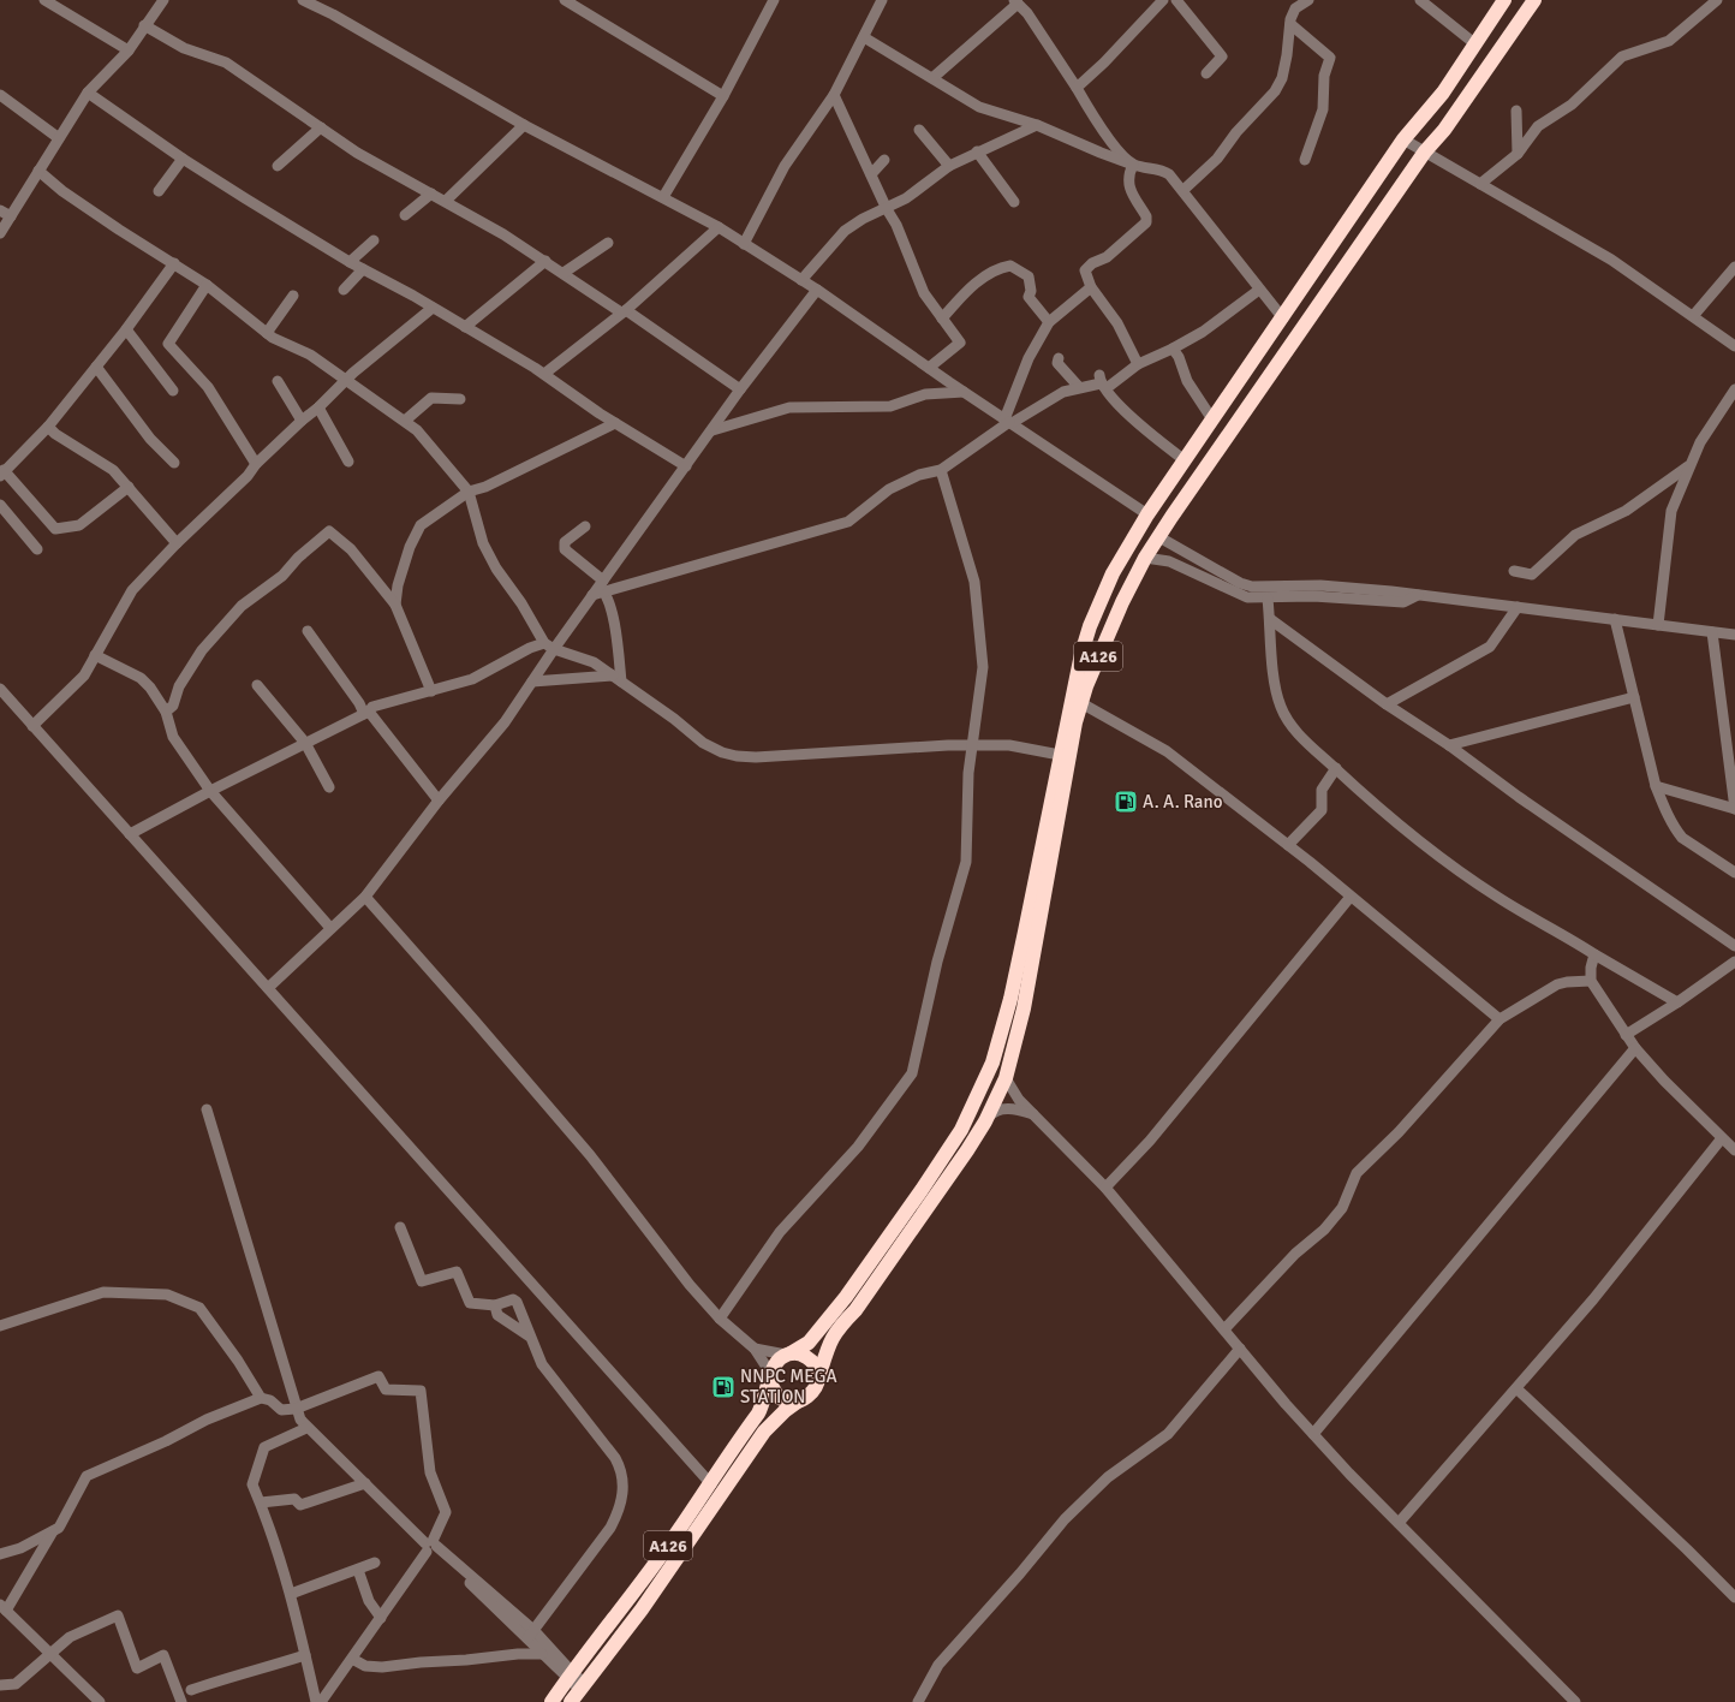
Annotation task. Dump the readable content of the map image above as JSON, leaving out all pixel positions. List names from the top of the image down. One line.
{"streets":{"highway":["A126"]},"places":{"fuel station":["A. A. Rano","NNPC MEGA STATION"]}}
